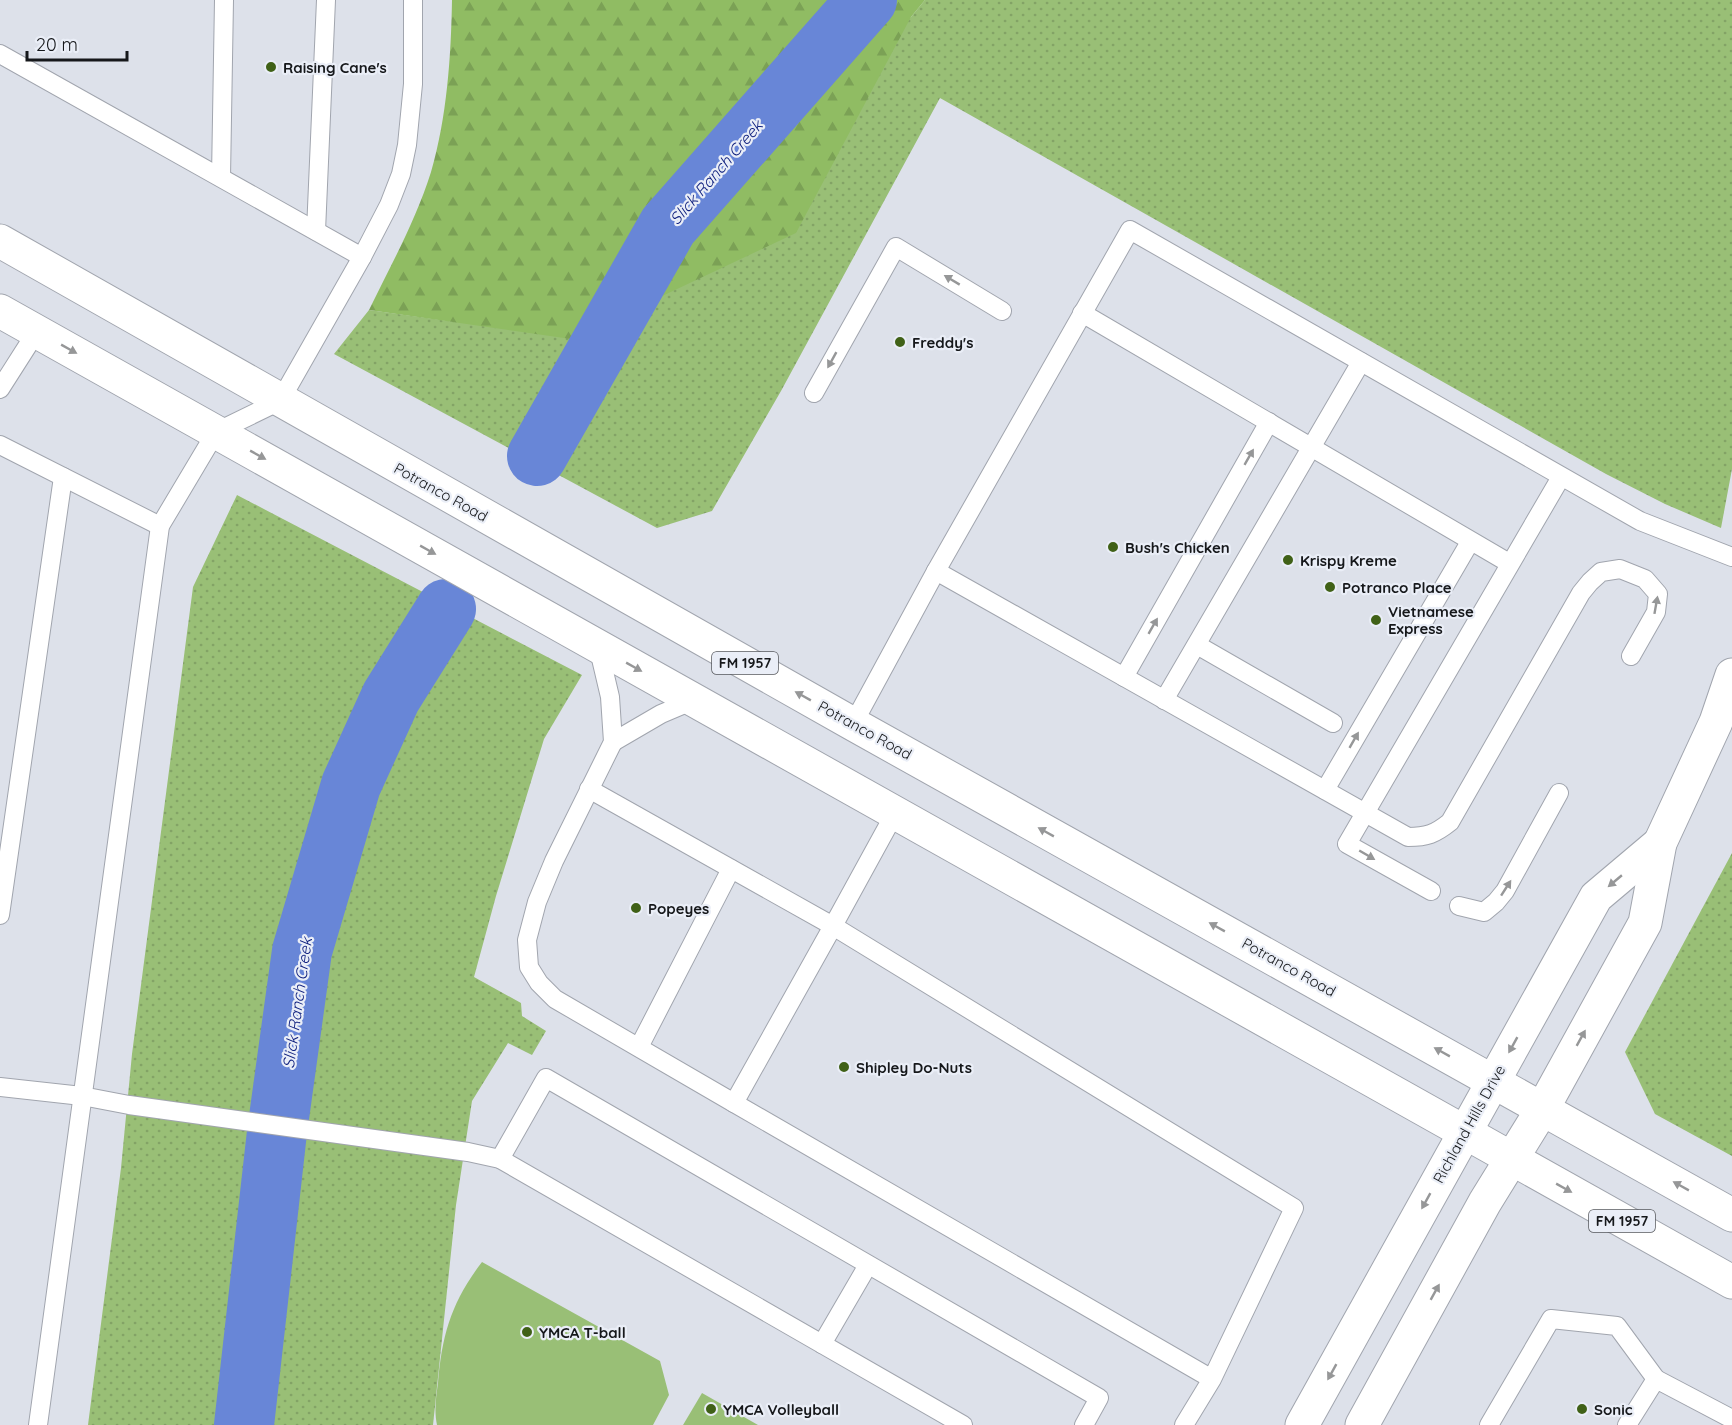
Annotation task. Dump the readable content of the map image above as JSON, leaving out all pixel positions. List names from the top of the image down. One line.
{"streets":{"main road":["Potranco Road","FM 1957","Richland Hills Drive"]},"crossings":[["Potranco Road","Richland Hills Drive"],["FM 1957","Richland Hills Drive"]],"water":["Slick Ranch Creek"],"places":["Raising Cane's","Freddy's","Bush's Chicken","Krispy Kreme","Potranco Place","Vietnamese Express","Popeyes","Shipley Do-Nuts","YMCA T-ball","YMCA Volleyball","Sonic"],"scale_bar":"20 m"}
